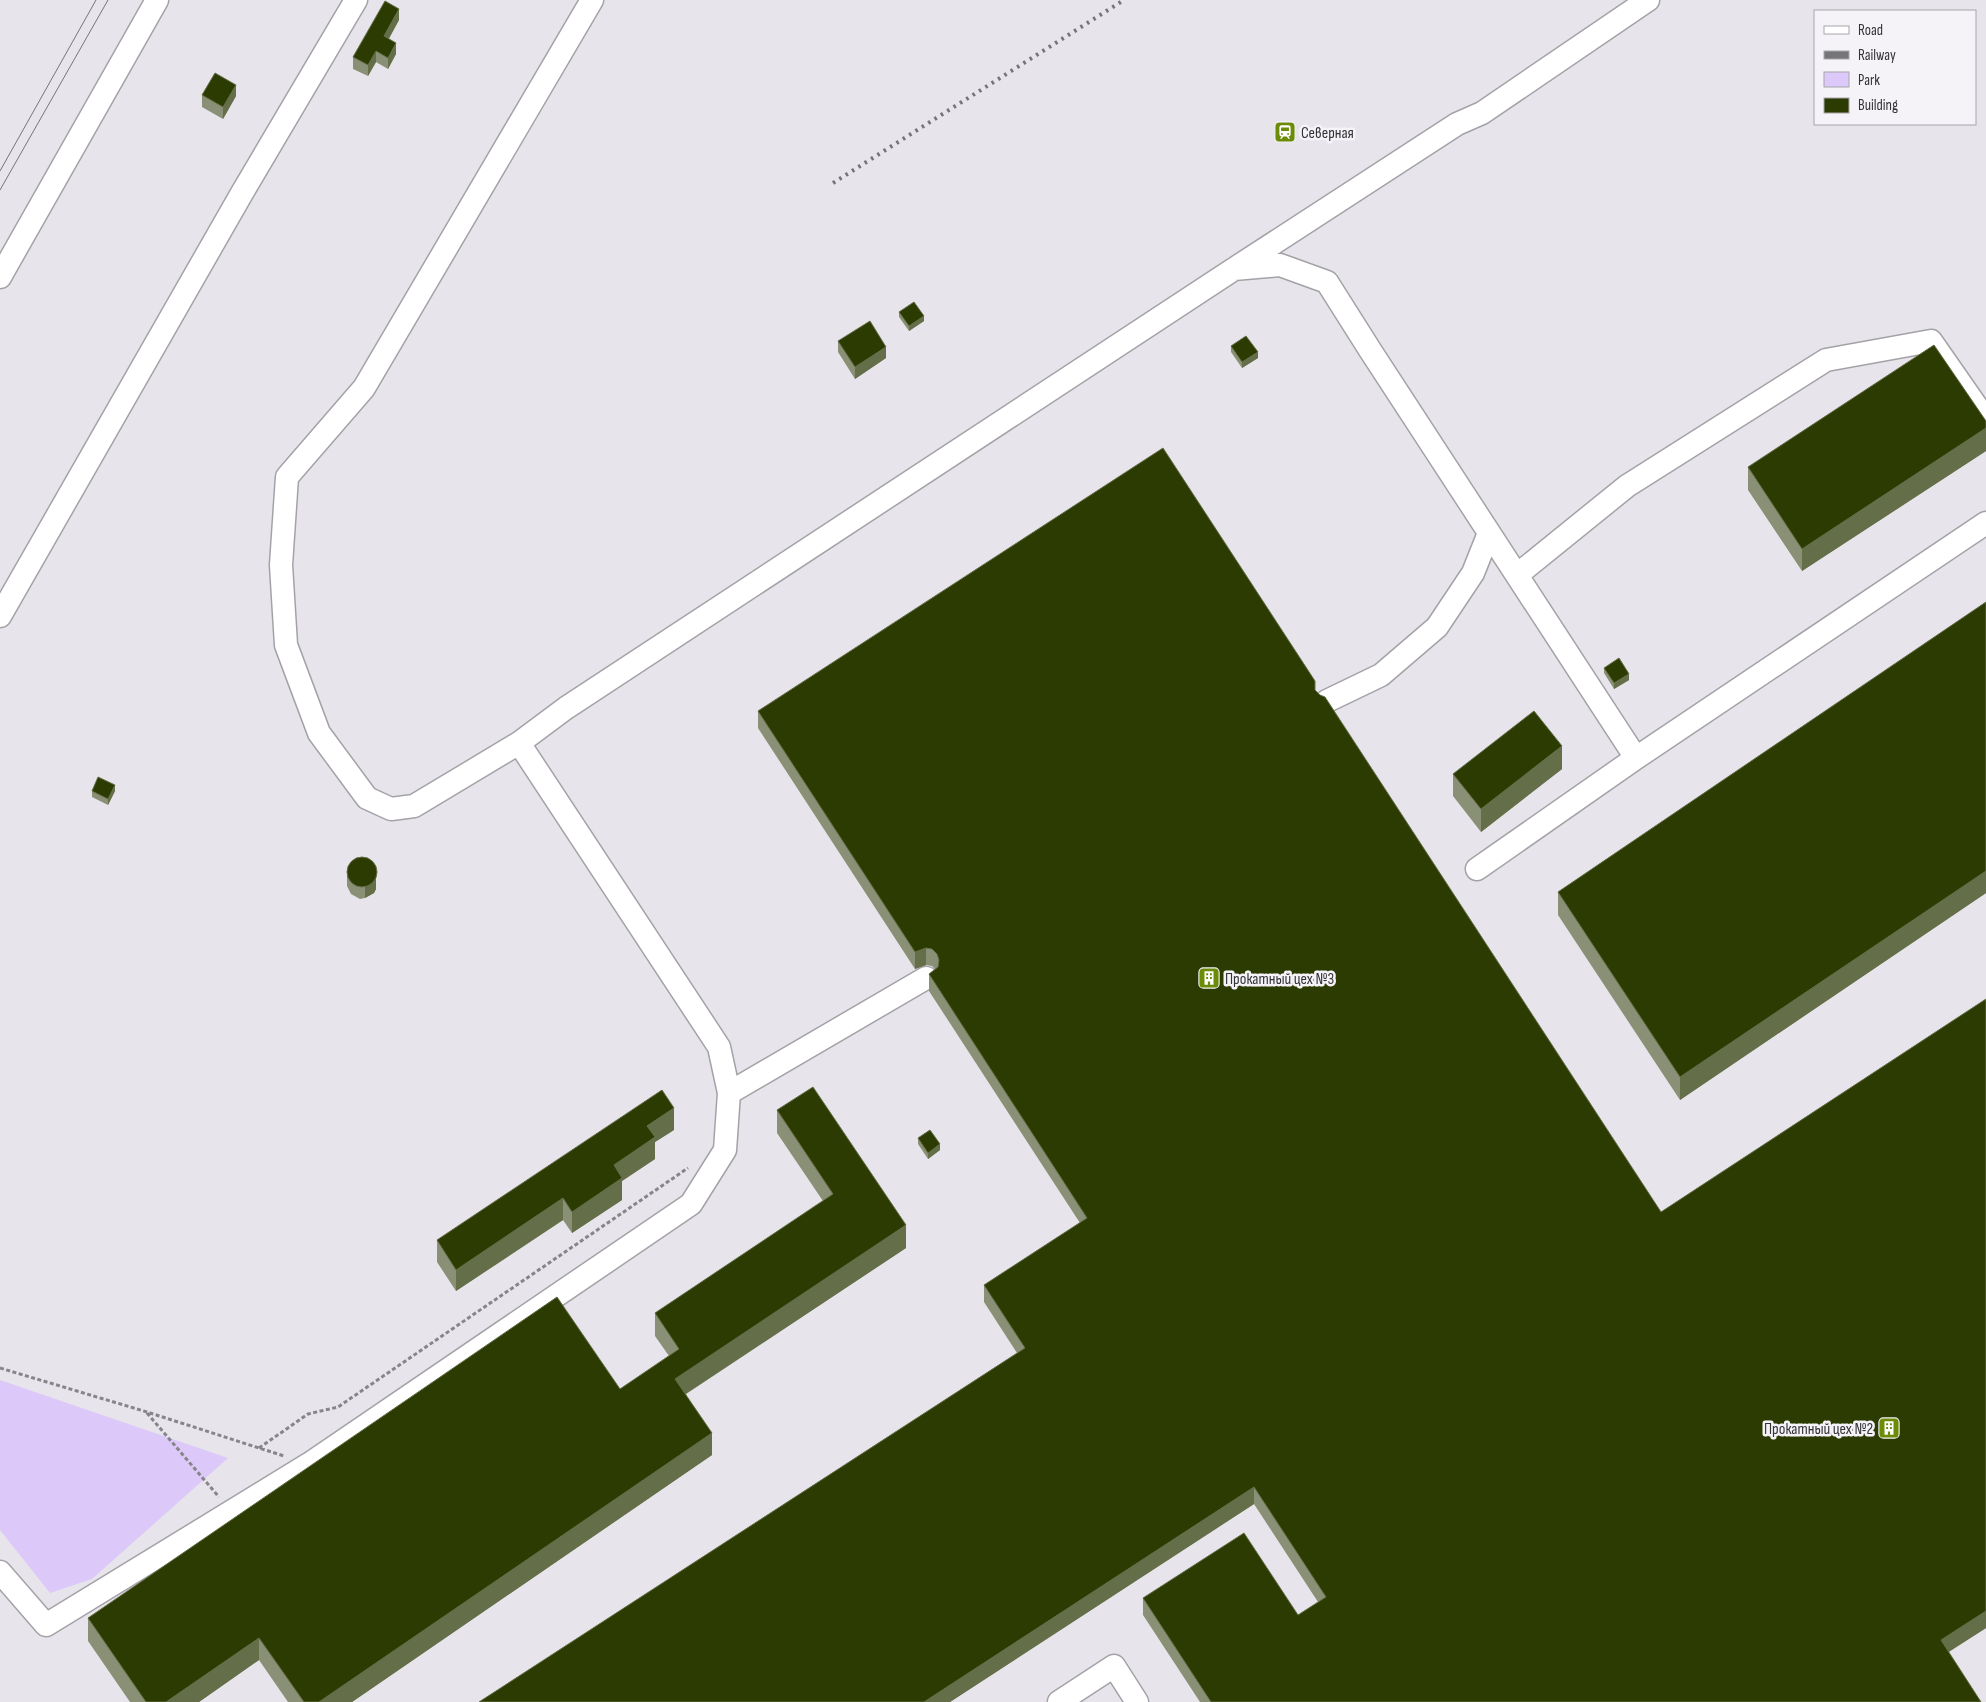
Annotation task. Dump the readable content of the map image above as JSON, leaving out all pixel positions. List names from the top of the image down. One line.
{"places":{"station":["Северная"],"building":["Прокатный цех №3","Прокатный цех №2"]},"legend":["Road","Railway","Park","Building"]}
